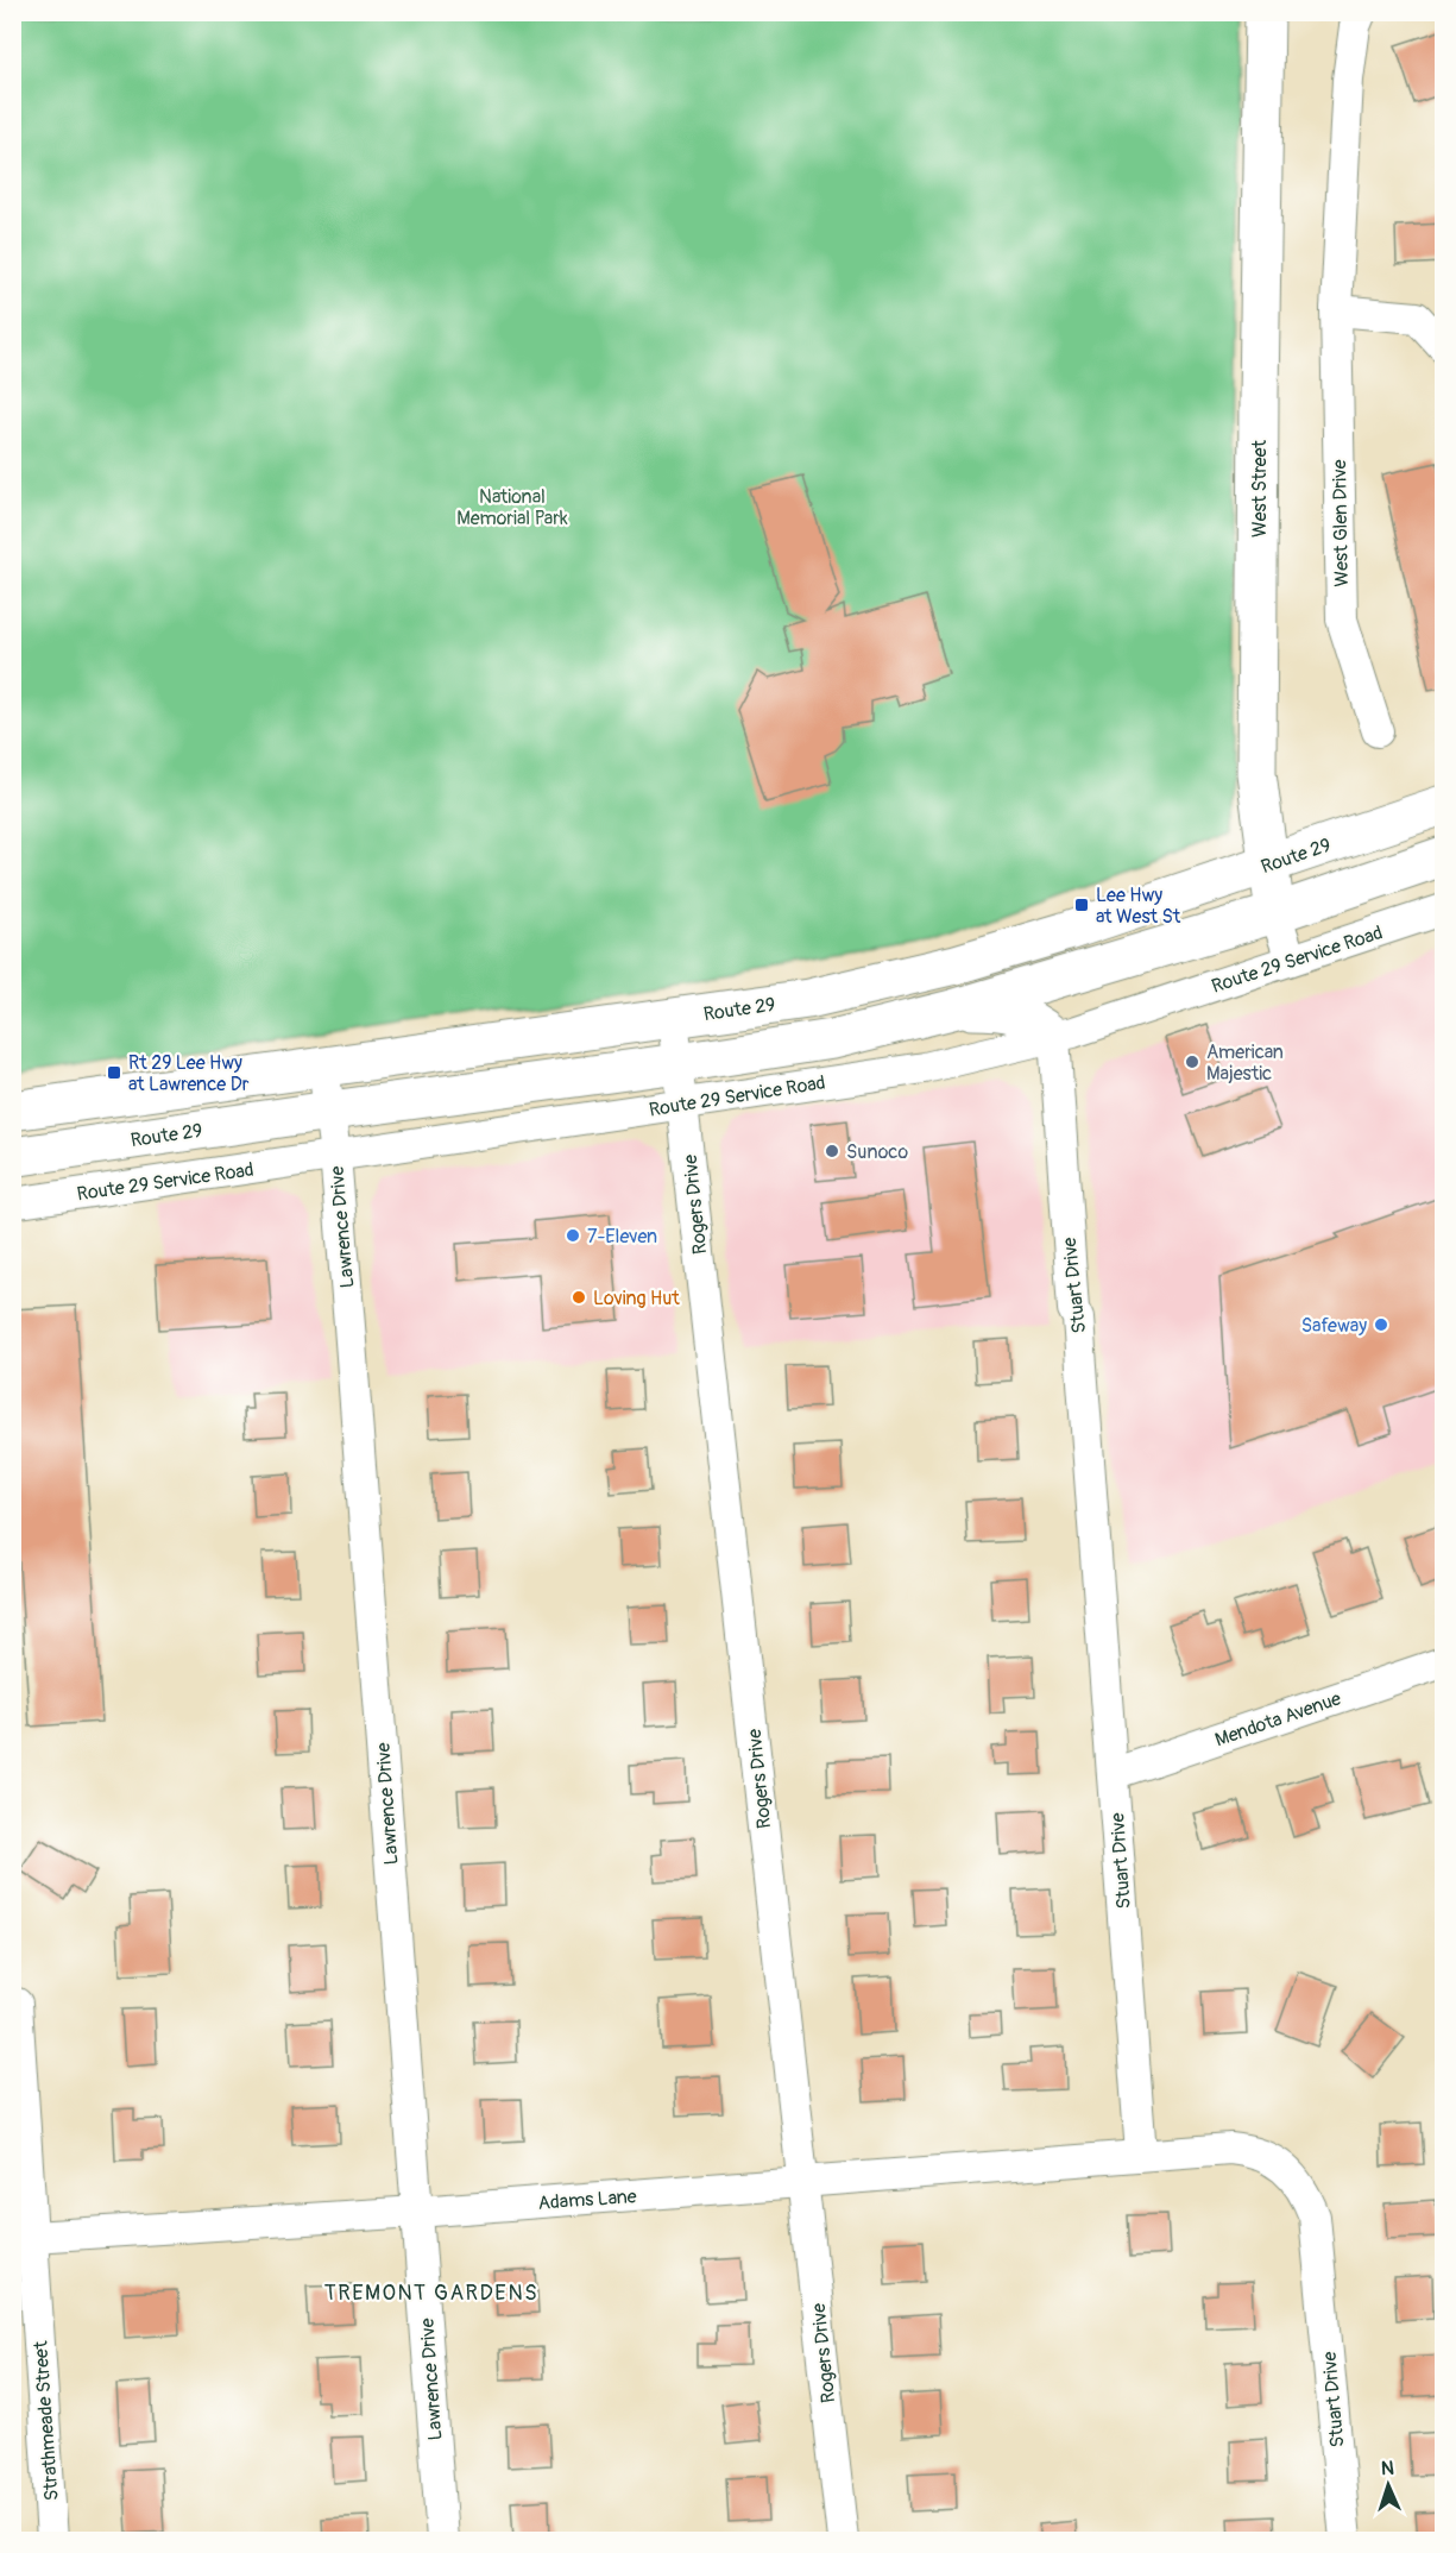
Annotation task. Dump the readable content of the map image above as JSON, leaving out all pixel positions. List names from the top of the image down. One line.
{"streets":{"main road":["West Street","Route 29"],"street":["West Glen Drive","Route 29 Service Road","Rogers Drive","Lawrence Drive","Stuart Drive","Mendota Avenue","Adams Lane","Strathmeade Street"]},"crossings":[["West Street","Route 29"],["West Street","Route 29 Service Road"],["Route 29","Rogers Drive"],["Route 29","Lawrence Drive"],["Route 29 Service Road","Rogers Drive"],["Route 29 Service Road","Lawrence Drive"],["Route 29 Service Road","Stuart Drive"],["Rogers Drive","Adams Lane"],["Lawrence Drive","Adams Lane"],["Stuart Drive","Mendota Avenue"],["Stuart Drive","Adams Lane"],["Adams Lane","Strathmeade Street"]],"districts":["TREMONT GARDENS"],"parks":["National Memorial Park"],"places":{"transit":["Lee Hwy at West St","Rt 29 Lee Hwy at Lawrence Dr"],"other":["American Majestic","Sunoco","7-Eleven","Loving Hut","Safeway"]},"north":"top"}
